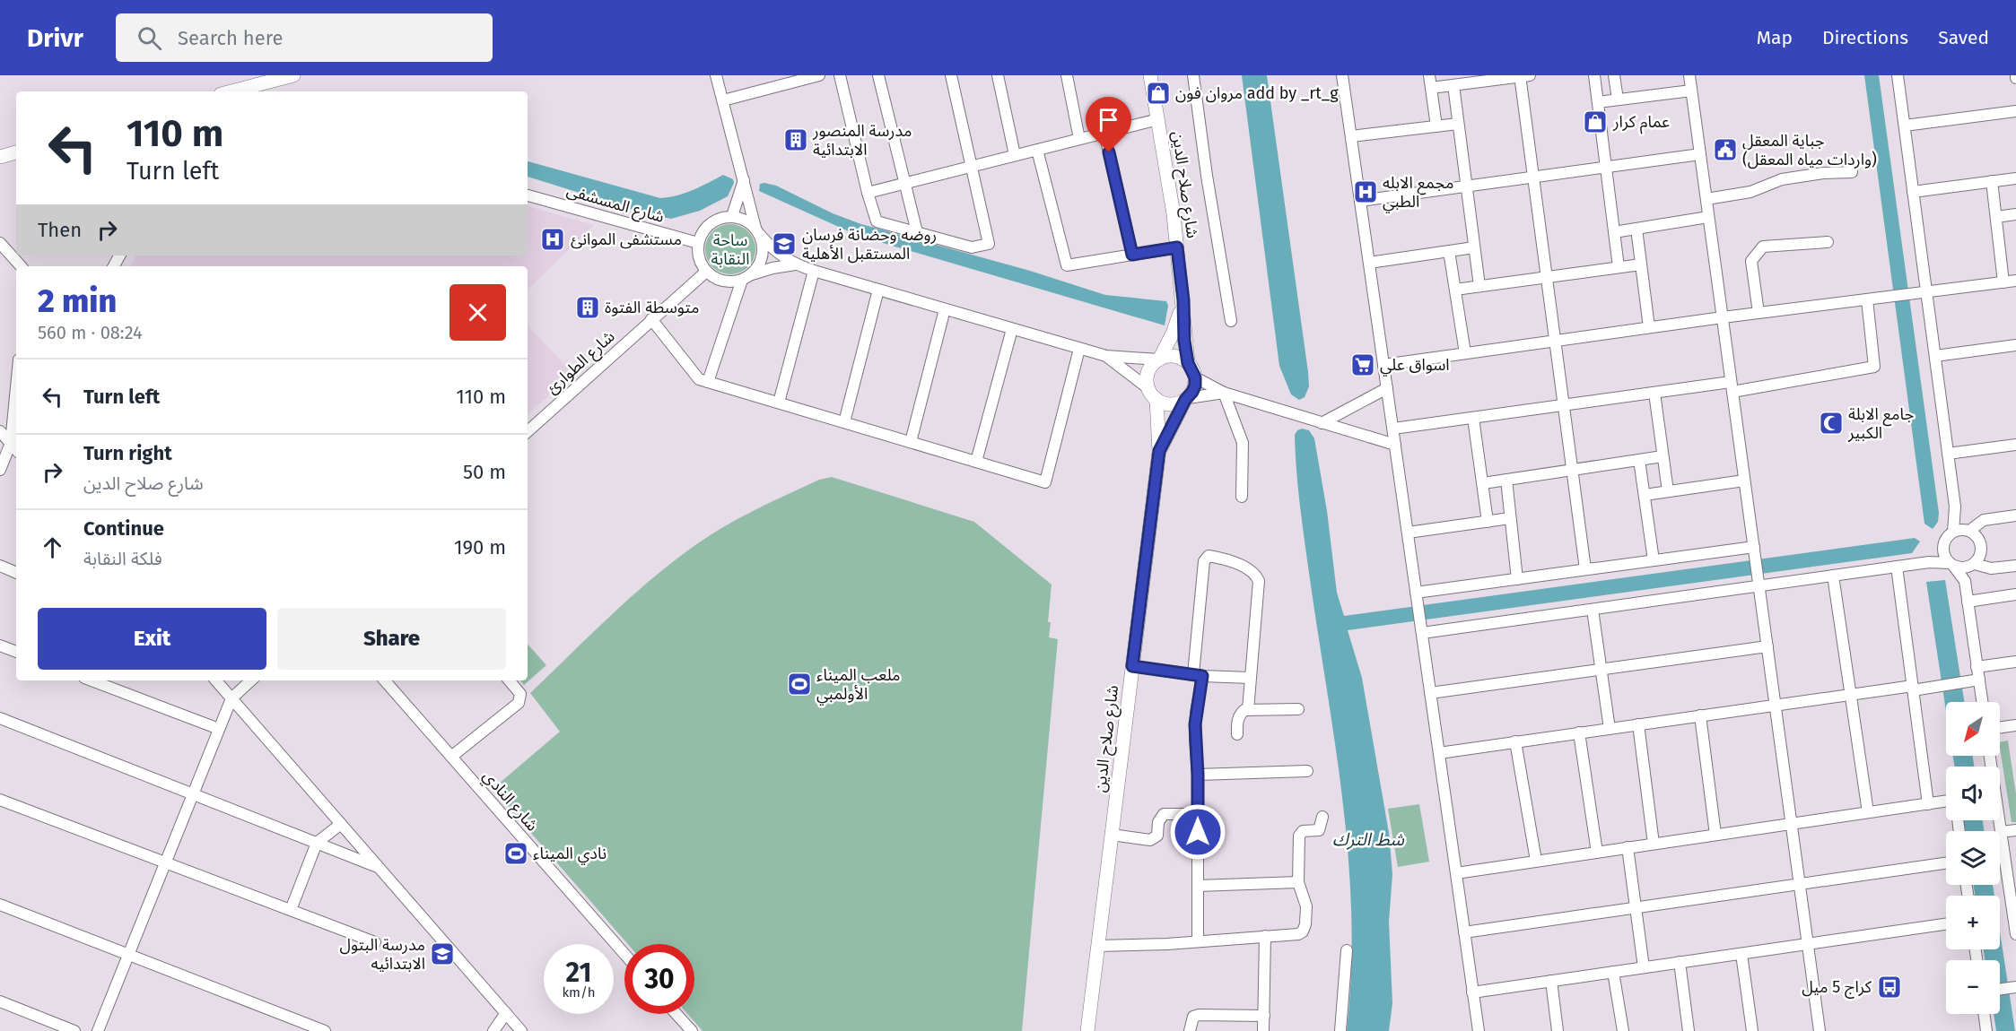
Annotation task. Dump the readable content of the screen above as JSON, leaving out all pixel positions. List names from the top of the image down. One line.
{"streets":{"main road":["شارع صلاح الدين"],"street":["شارع المسشفى","شارع الطوارئ","شارع النادي"]},"crossings":[["شارع المسشفى","شارع الطوارئ"]],"water":["شط الترك"],"parks":["ساحة النقابة"],"places":{"shop":["مروان فون add by _rt_g","عمام كرار"],"building":["مدرسة المنصور الابتدائية","متوسطة الفتوة"],"public building":["جباية المعقل (واردات مياه المعقل)"],"hospital":["مجمع الابله الطبي","مستشفى الموانئ"],"school or university":["روضه وحضانة فرسان المستقبل الأهلية","مدرسة البتول الابتدائيه"],"supermarket":["اسواق علي"],"mosque":["جامع الابلة الكبير"],"sports":["ملعب الميناء الأولمبي","نادي الميناء"],"bus stop":["كراج 5 ميل"]},"north":"bottom left","page":{"header":"Drivr","search":"Search here","nav":["Map","Directions","Saved"],"turn":["110 m","Turn left"],"then":"Then","heading":["2 min","560 m · 08:24"],"list":[{"name":"Turn left","value":"110 m"},{"name":"Turn right","note":"شارع صلاح الدين","value":"50 m"},{"name":"Continue","note":"فلكة النقابة","value":"190 m"}],"buttons":["Exit","Share"],"map_buttons":["+","−"],"speed":"21 km/h","limit":"30"}}
